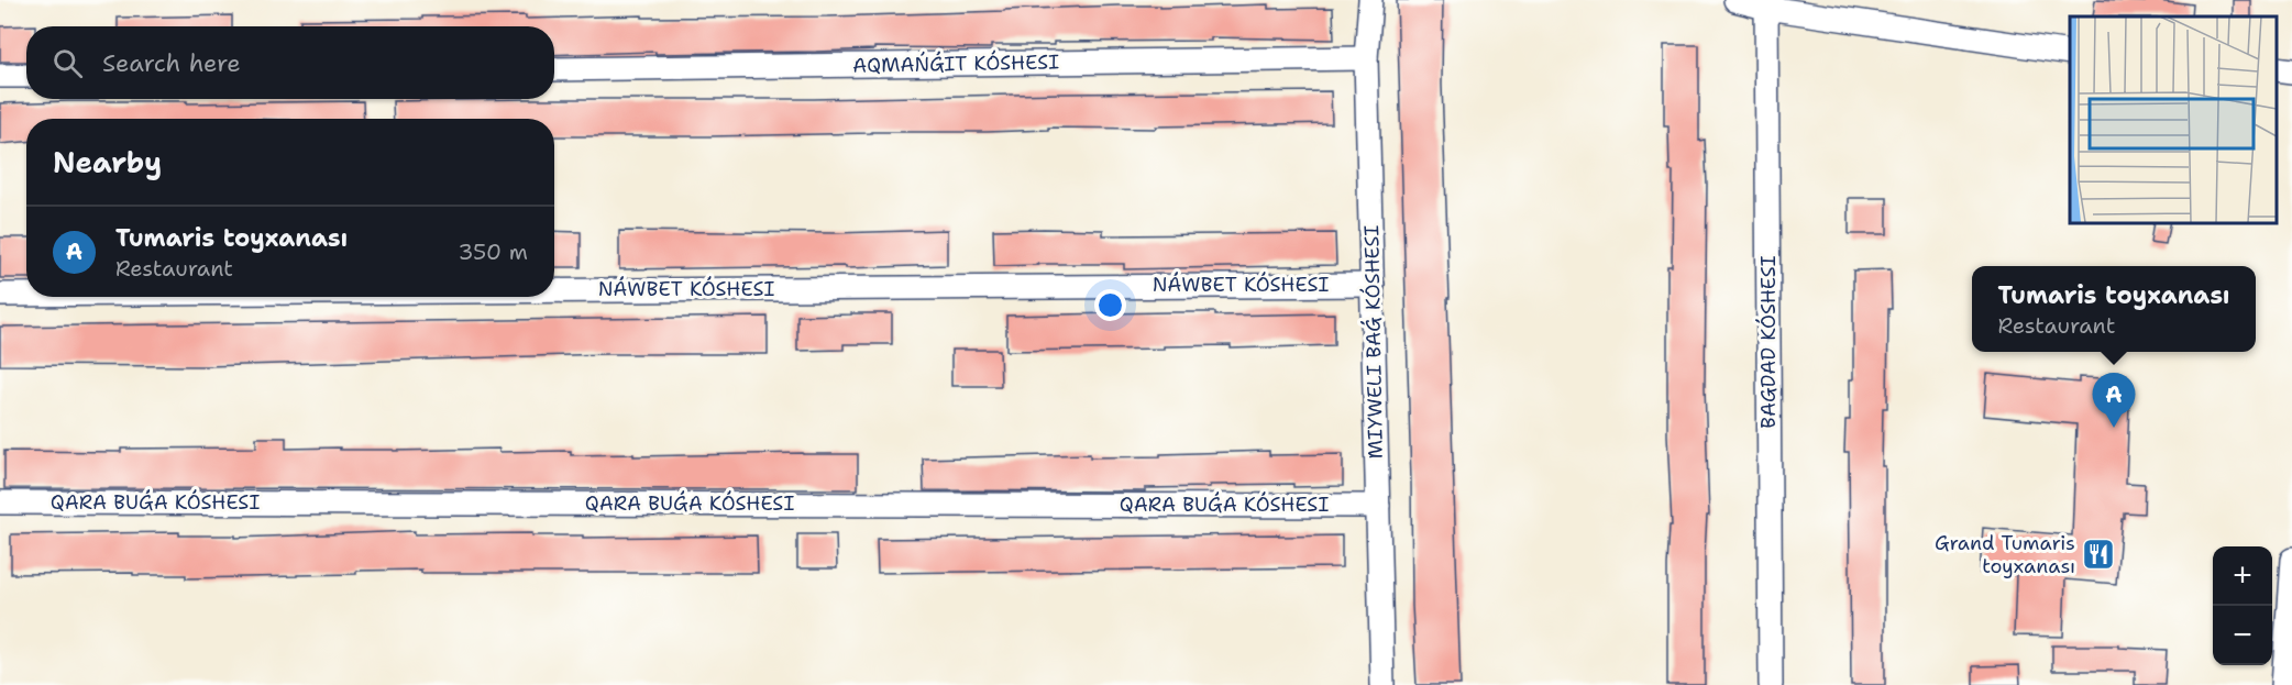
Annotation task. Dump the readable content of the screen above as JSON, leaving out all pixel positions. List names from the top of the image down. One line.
{"streets":{"street":["NÁWBET KÓSHESI","MIYWELI BAǴ KÓSHESI","BAGDAD KÓSHESI","QARA BUǴA KÓSHESI"]},"crossings":[["NÁWBET KÓSHESI","MIYWELI BAǴ KÓSHESI"],["MIYWELI BAǴ KÓSHESI","QARA BUǴA KÓSHESI"]],"places":{"restaurant":["Grand Tumaris toyxanası"]},"page":{"search":"Search here","heading":"Nearby","list":[{"mark":"A","name":"Tumaris toyxanası","note":"Restaurant","value":"350 m"}],"popup":["Tumaris toyxanası","Restaurant"],"pins":"A","map_buttons":["+","−"]}}
